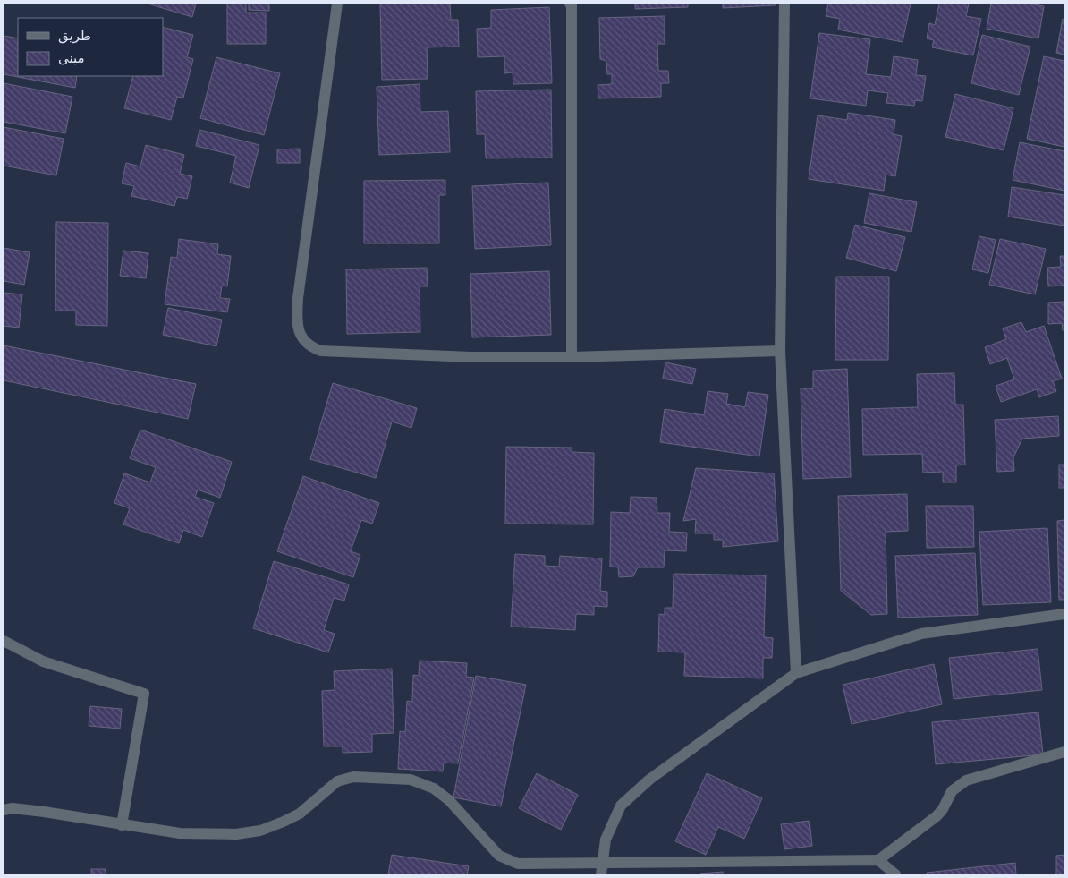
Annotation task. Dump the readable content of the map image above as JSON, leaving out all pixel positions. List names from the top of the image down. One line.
{"legend":["طريق","مبنى"]}
